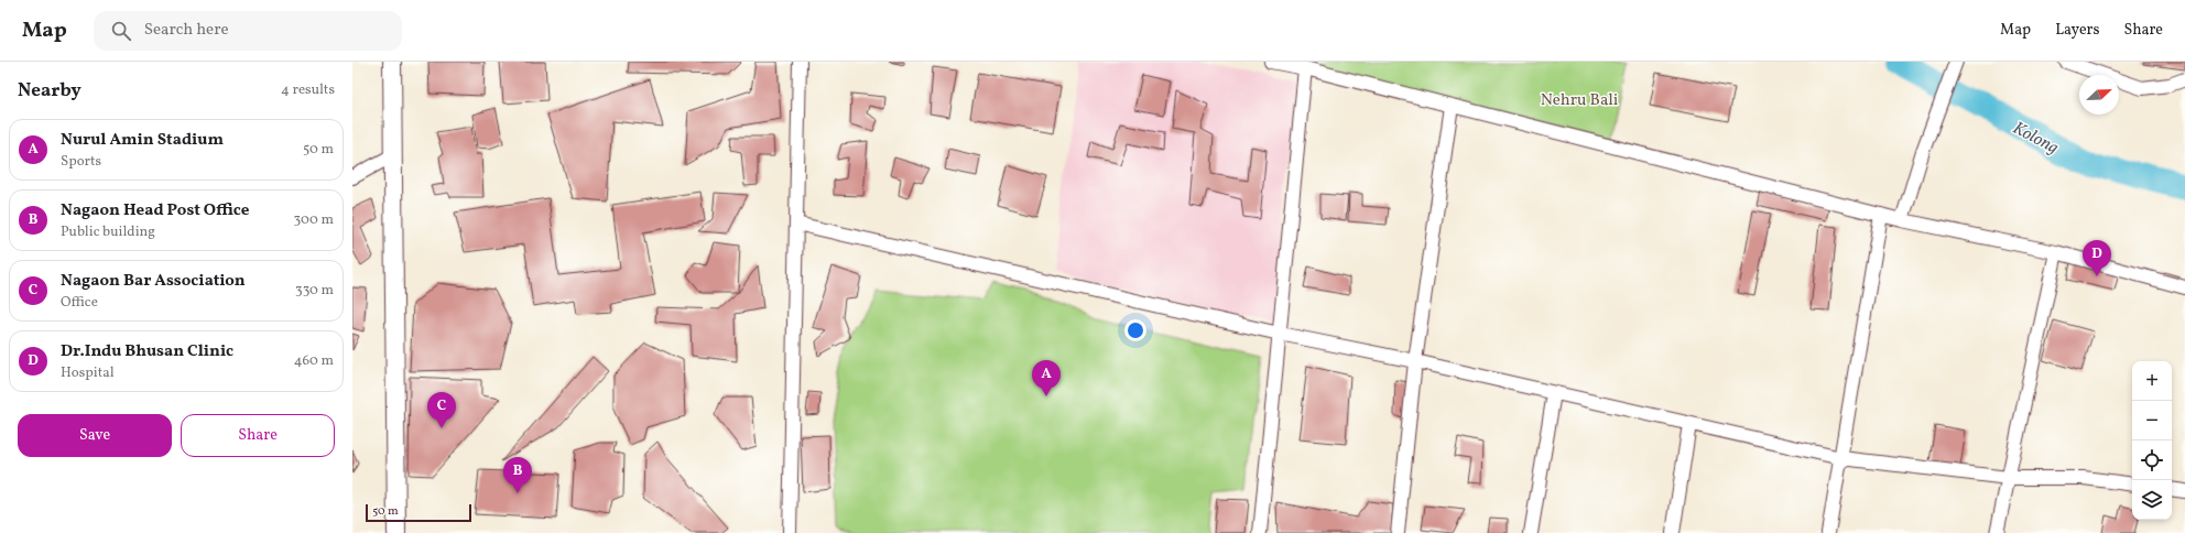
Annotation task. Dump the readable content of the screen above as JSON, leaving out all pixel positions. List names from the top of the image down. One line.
{"water":["Kolong"],"parks":["Nehru Bali"],"scale_bar":"50 m","north":"top right","page":{"header":"Map","search":"Search here","nav":["Map","Layers","Share"],"heading":["Nearby","4 results"],"list":[{"mark":"A","name":"Nurul Amin Stadium","note":"Sports","value":"50 m"},{"mark":"B","name":"Nagaon Head Post Office","note":"Public building","value":"300 m"},{"mark":"C","name":"Nagaon Bar Association","note":"Office","value":"330 m"},{"mark":"D","name":"Dr.Indu Bhusan Clinic","note":"Hospital","value":"460 m"}],"pins":["D","A","C","B"],"map_buttons":["+","−"],"buttons":["Save","Share"],"scale":"50 m"}}
